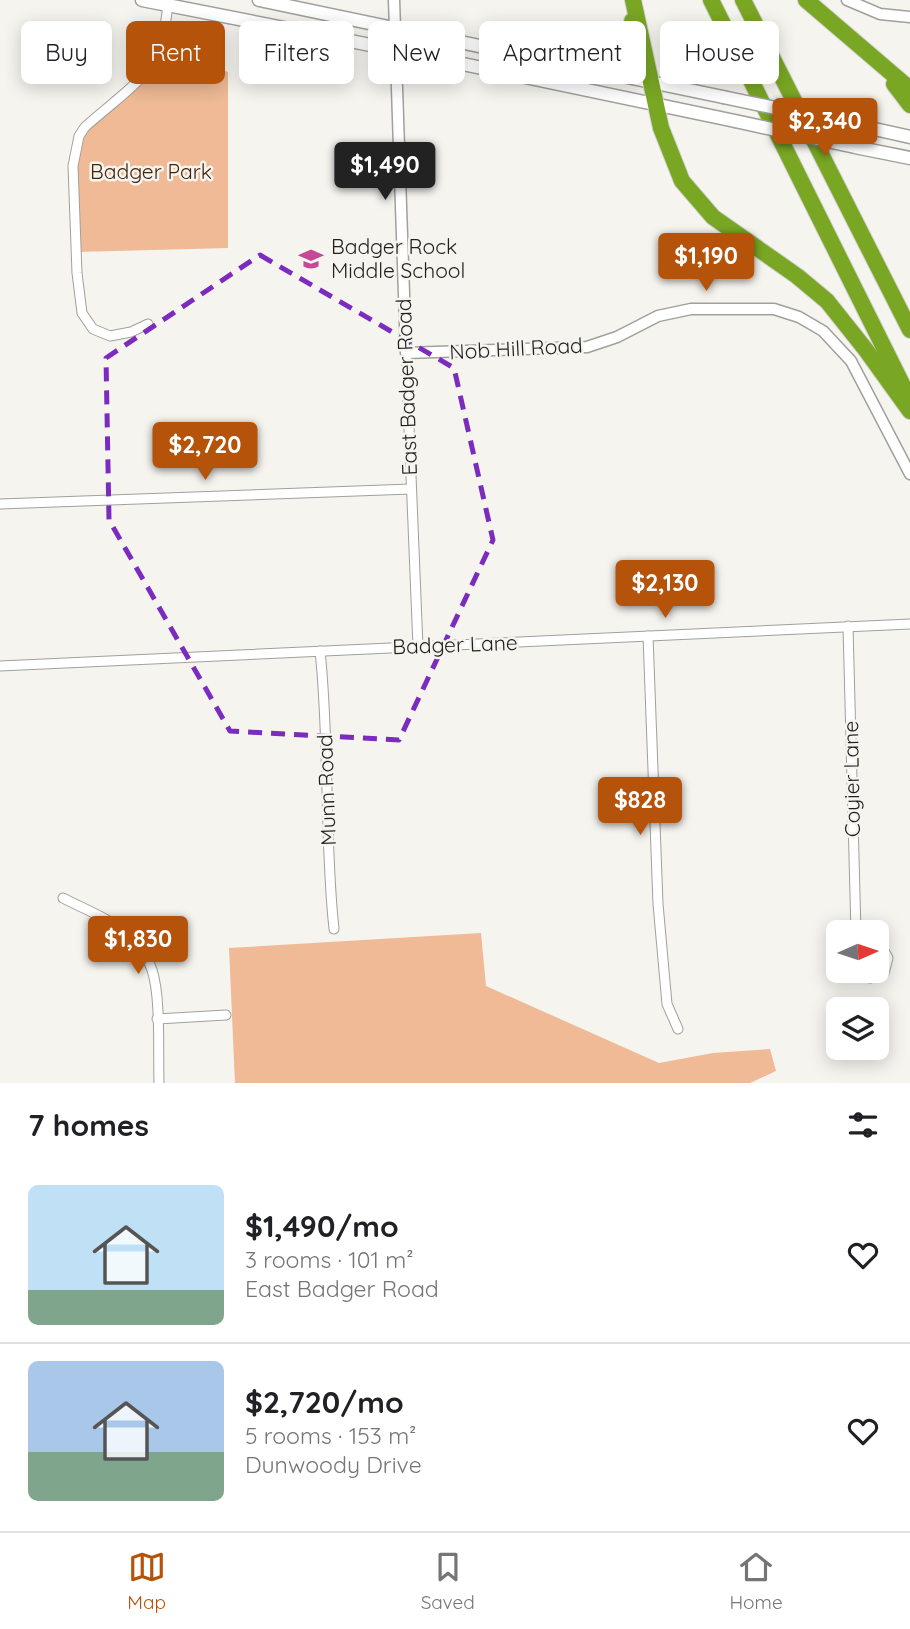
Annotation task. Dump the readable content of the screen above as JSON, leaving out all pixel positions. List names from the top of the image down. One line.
{"streets":{"street":["Nob Hill Road","East Badger Road","Badger Lane","Coyier Lane","Munn Road"]},"crossings":[["Nob Hill Road","East Badger Road"],["East Badger Road","Badger Lane"],["Badger Lane","Coyier Lane"],["Badger Lane","Munn Road"]],"parks":["Badger Park"],"places":{"school or university":["Badger Rock Middle School"]},"north":"right","page":{"chip":["Buy","Rent","Filters","New","Apartment","House"],"price":["$2,340","$1,490","$1,190","$2,720","$2,130","$828","$1,830"],"heading":"7 homes","list":[{"name":"$1,490/mo","note":"3 rooms · 101 m² · East Badger Road"},{"name":"$2,720/mo","note":"5 rooms · 153 m² · Dunwoody Drive"}],"tabs":["Map","Saved","Home"]}}
